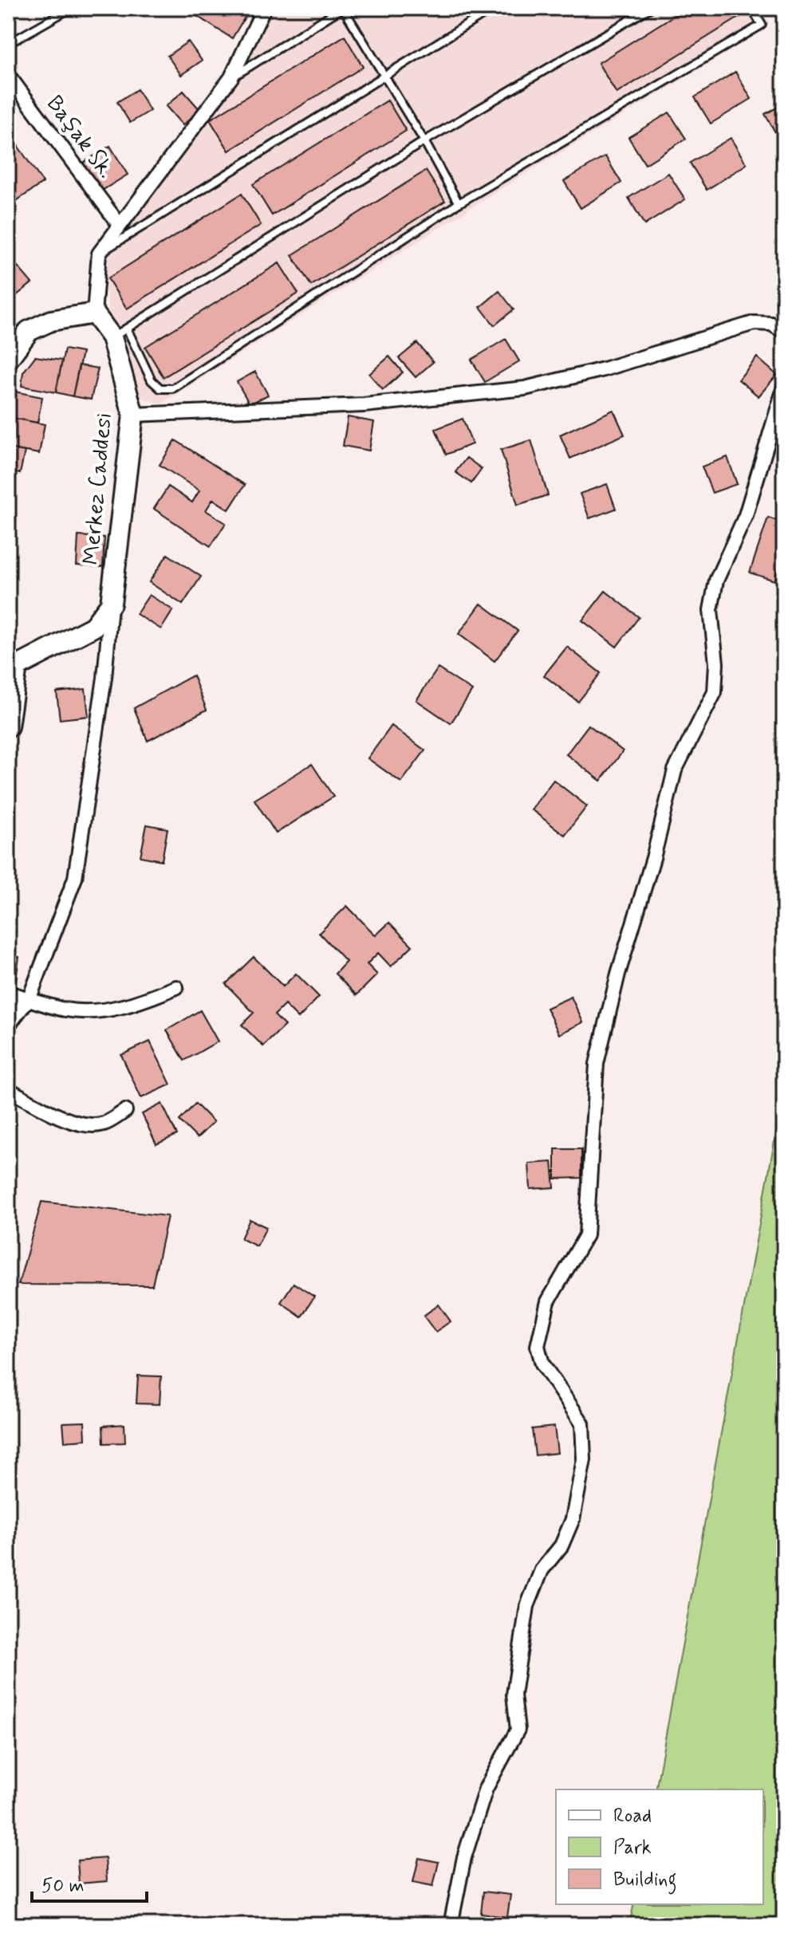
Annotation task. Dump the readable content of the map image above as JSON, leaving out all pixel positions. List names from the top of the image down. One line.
{"streets":{"street":["Başak Sk.","Merkez Caddesi"]},"legend":["Road","Park","Building"],"scale_bar":"50 m"}
